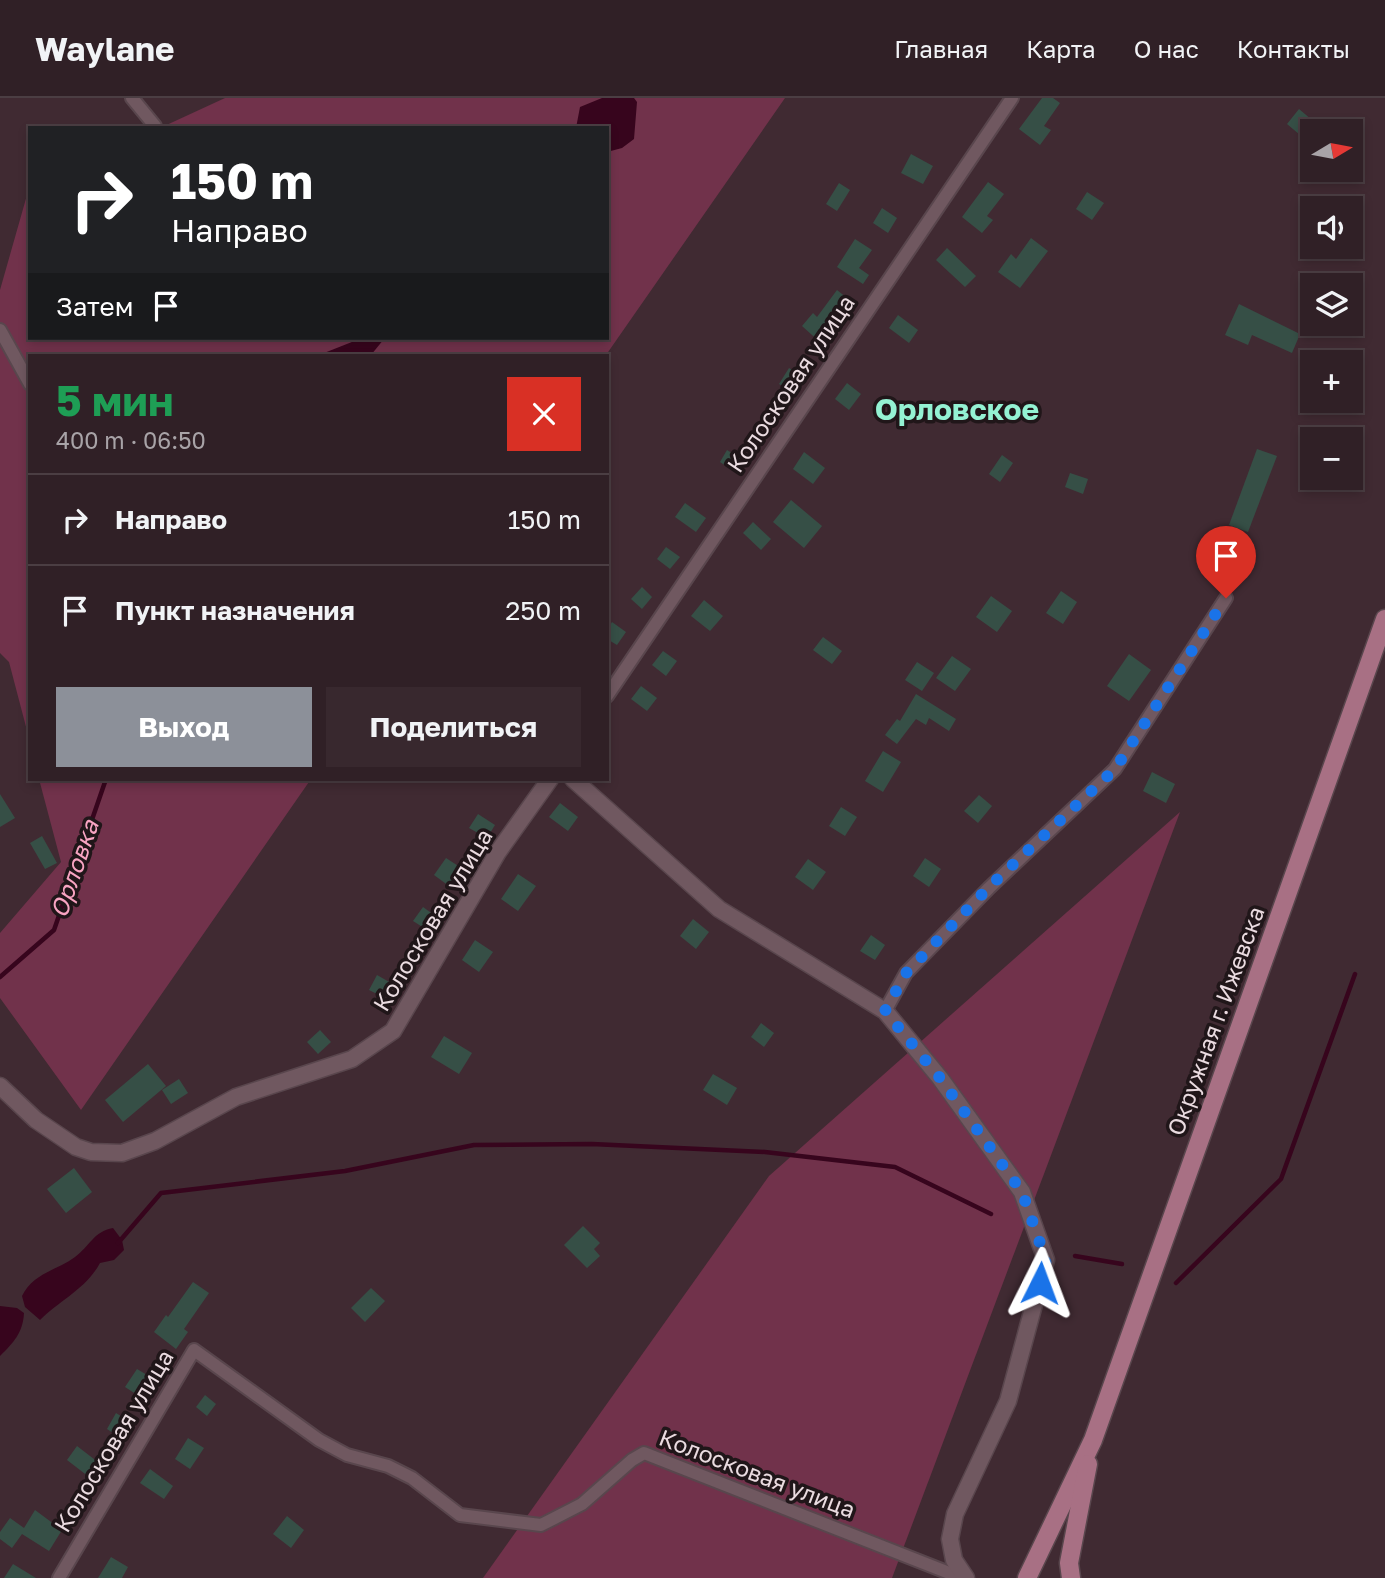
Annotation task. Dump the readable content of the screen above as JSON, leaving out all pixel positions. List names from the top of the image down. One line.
{"streets":{"main road":["Окружная г. Ижевска"],"street":["Колосковая улица"]},"districts":["Орловское"],"water":["Орловка"],"north":"right","page":{"header":"Waylane","nav":["Главная","Карта","О нас","Контакты"],"map_buttons":["+","−"],"turn":["150 m","Направо"],"then":"Затем","heading":["5 мин","400 m · 06:50"],"list":[{"name":"Направо","value":"150 m"},{"name":"Пункт назначения","value":"250 m"}],"buttons":["Выход","Поделиться"]}}
